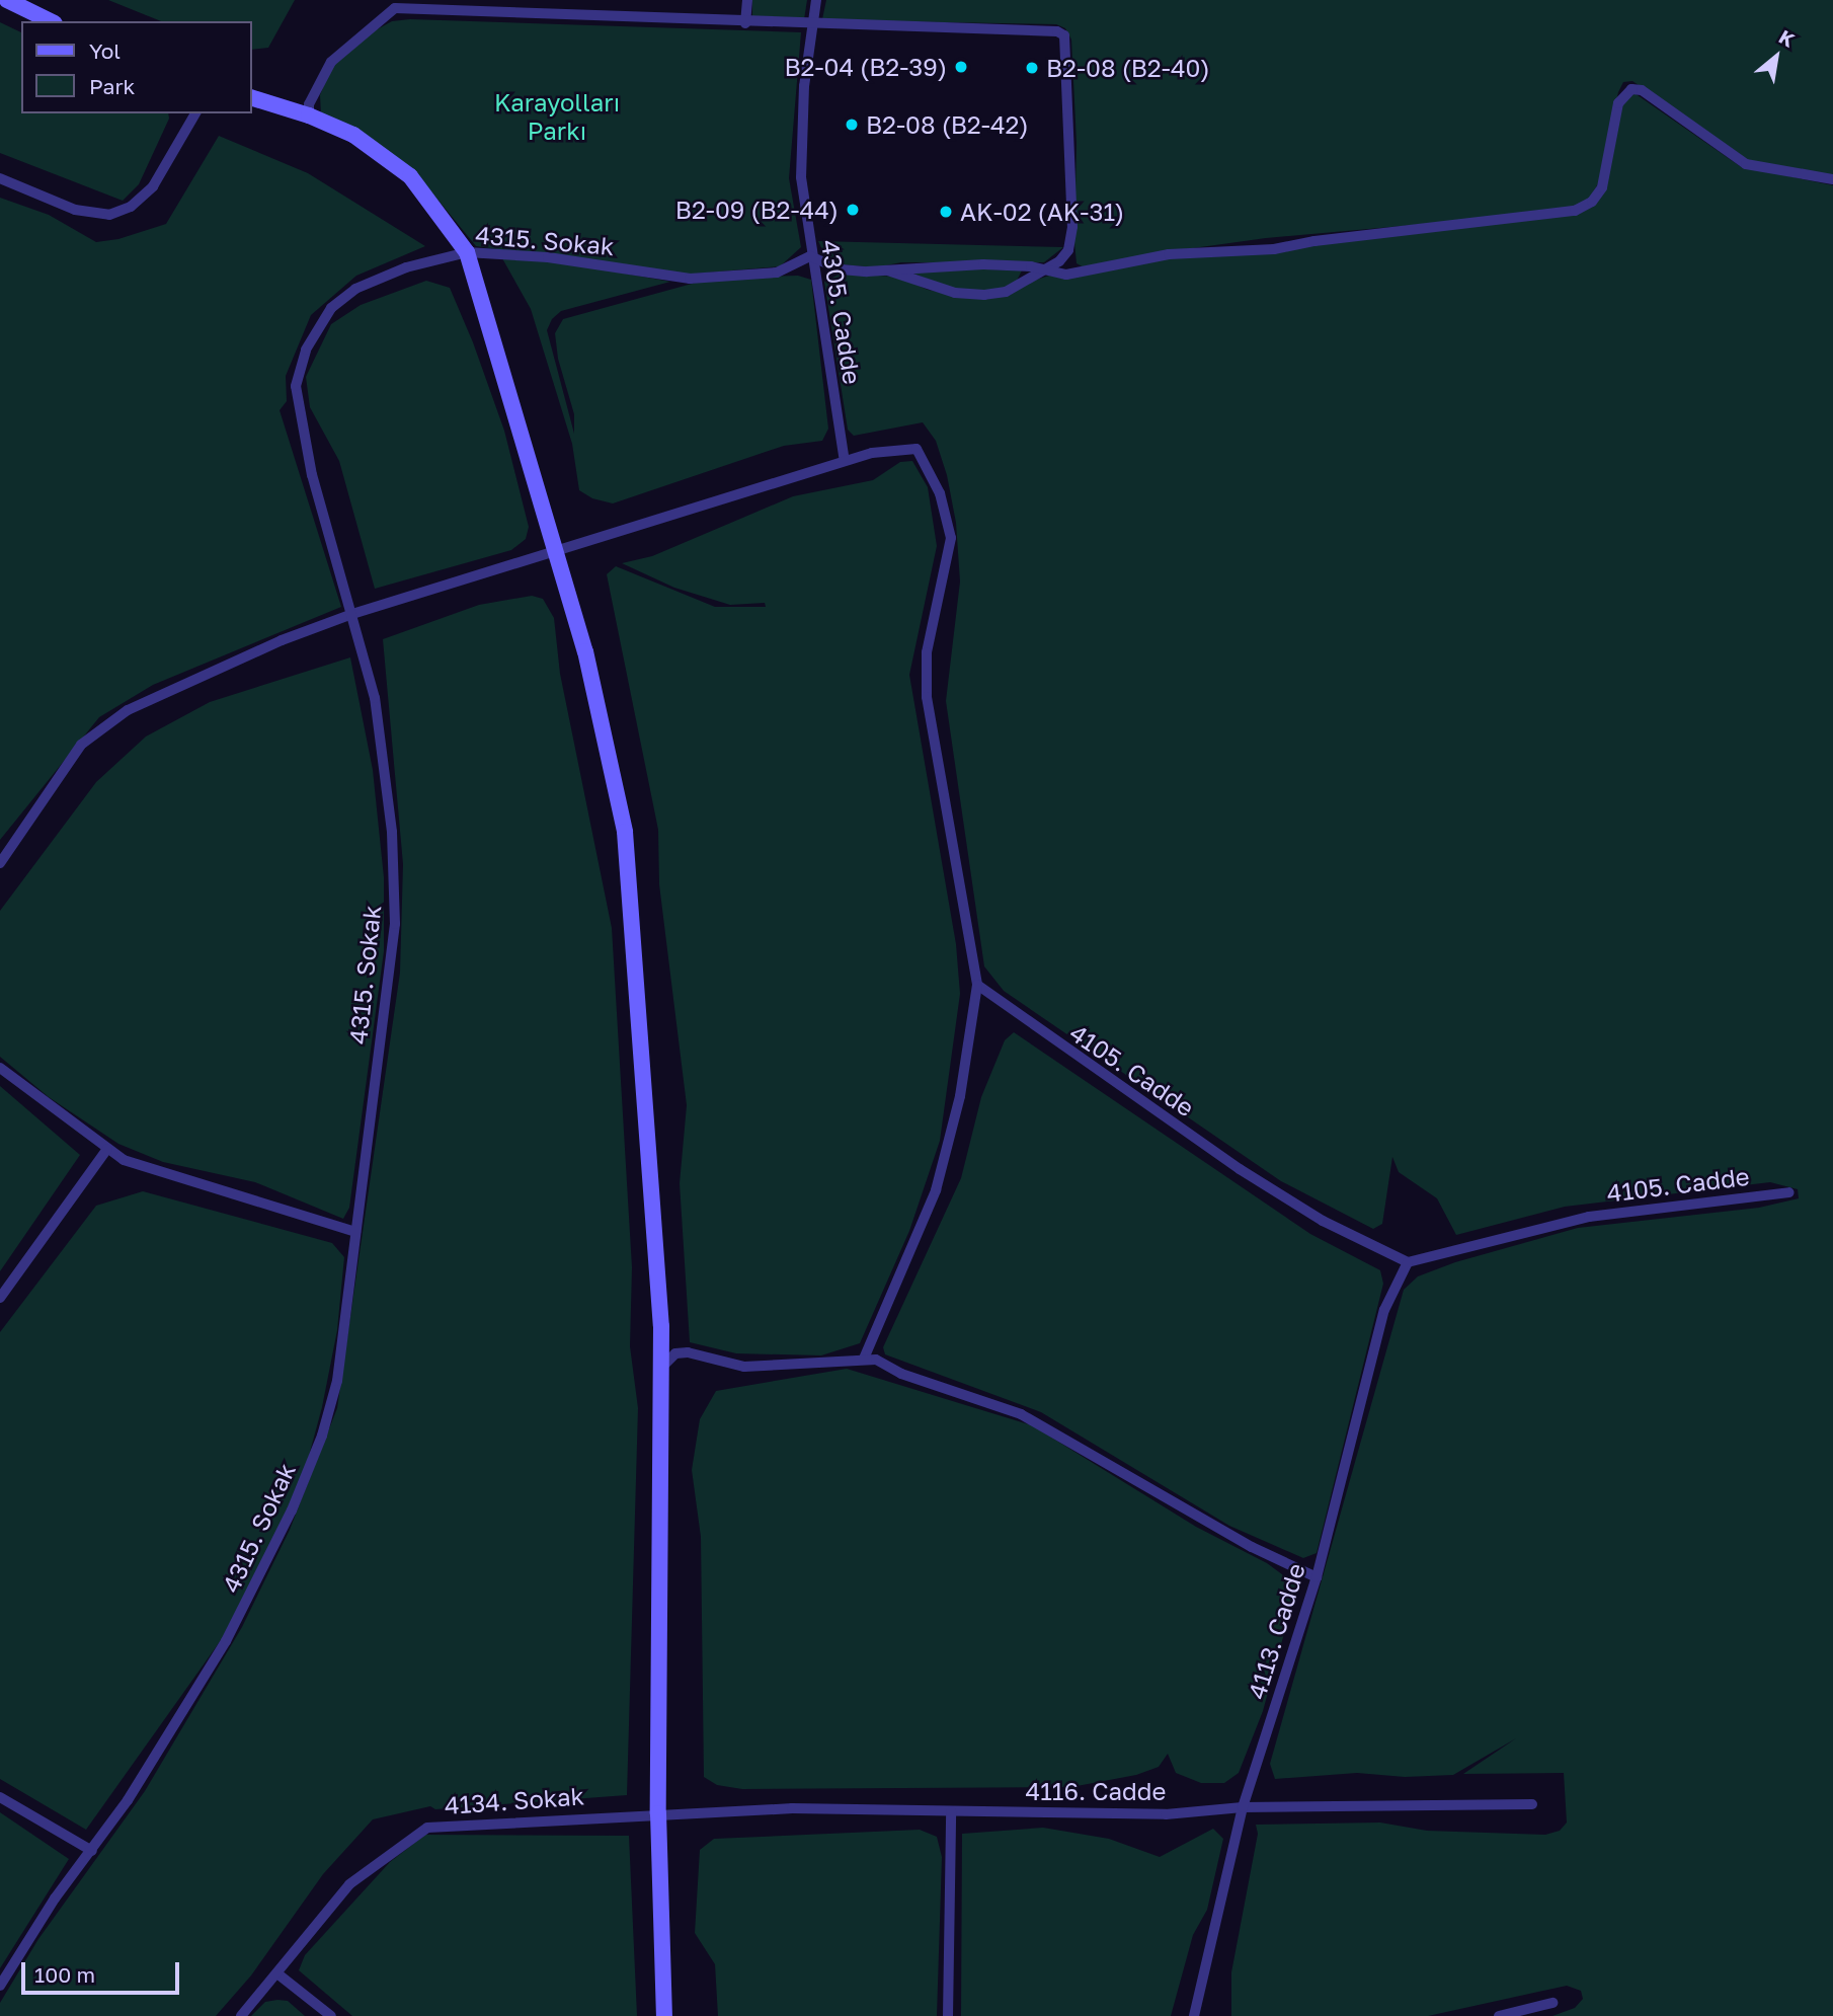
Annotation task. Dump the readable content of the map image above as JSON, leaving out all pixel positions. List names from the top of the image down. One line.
{"streets":{"street":["4315. Sokak","4305. Cadde","4105. Cadde","4113. Cadde","4116. Cadde","4134. Sokak"]},"crossings":[["4315. Sokak","4305. Cadde"],["4105. Cadde","4113. Cadde"],["4113. Cadde","4116. Cadde"],["4116. Cadde","4134. Sokak"]],"parks":["Karayolları Parkı"],"places":["B2-04 (B2-39)","B2-08 (B2-40)","B2-08 (B2-42)","B2-09 (B2-44)","AK-02 (AK-31)"],"legend":["Yol","Park"],"scale_bar":"100 m","north":"top right"}
